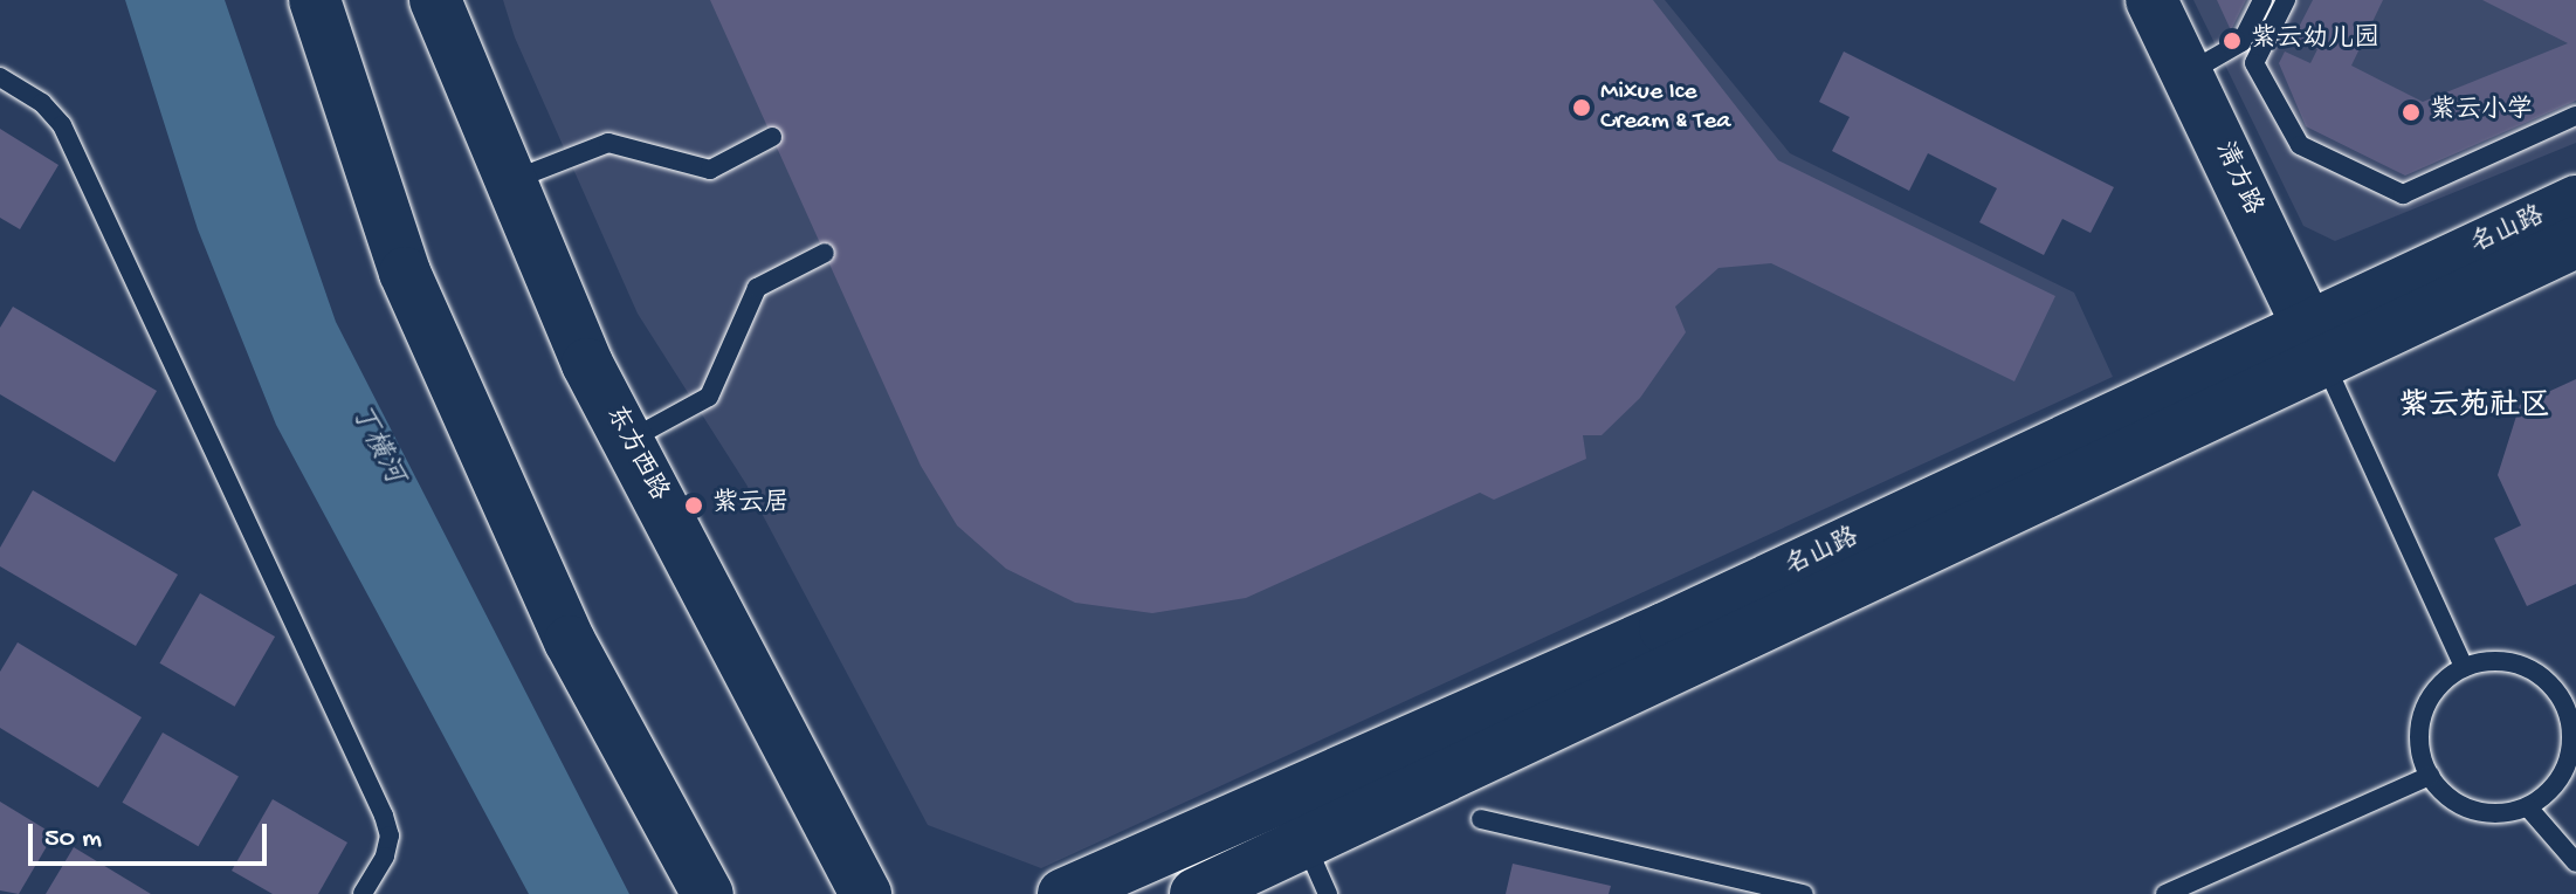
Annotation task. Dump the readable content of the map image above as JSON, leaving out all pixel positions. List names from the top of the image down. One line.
{"streets":{"street":["清方路","名山路","东方西路"]},"crossings":[["清方路","名山路"]],"districts":["紫云苑社区"],"water":["丁横河"],"places":["紫云幼儿园","Mixue Ice Cream & Tea","紫云小学","紫云居"],"scale_bar":"50 m"}
